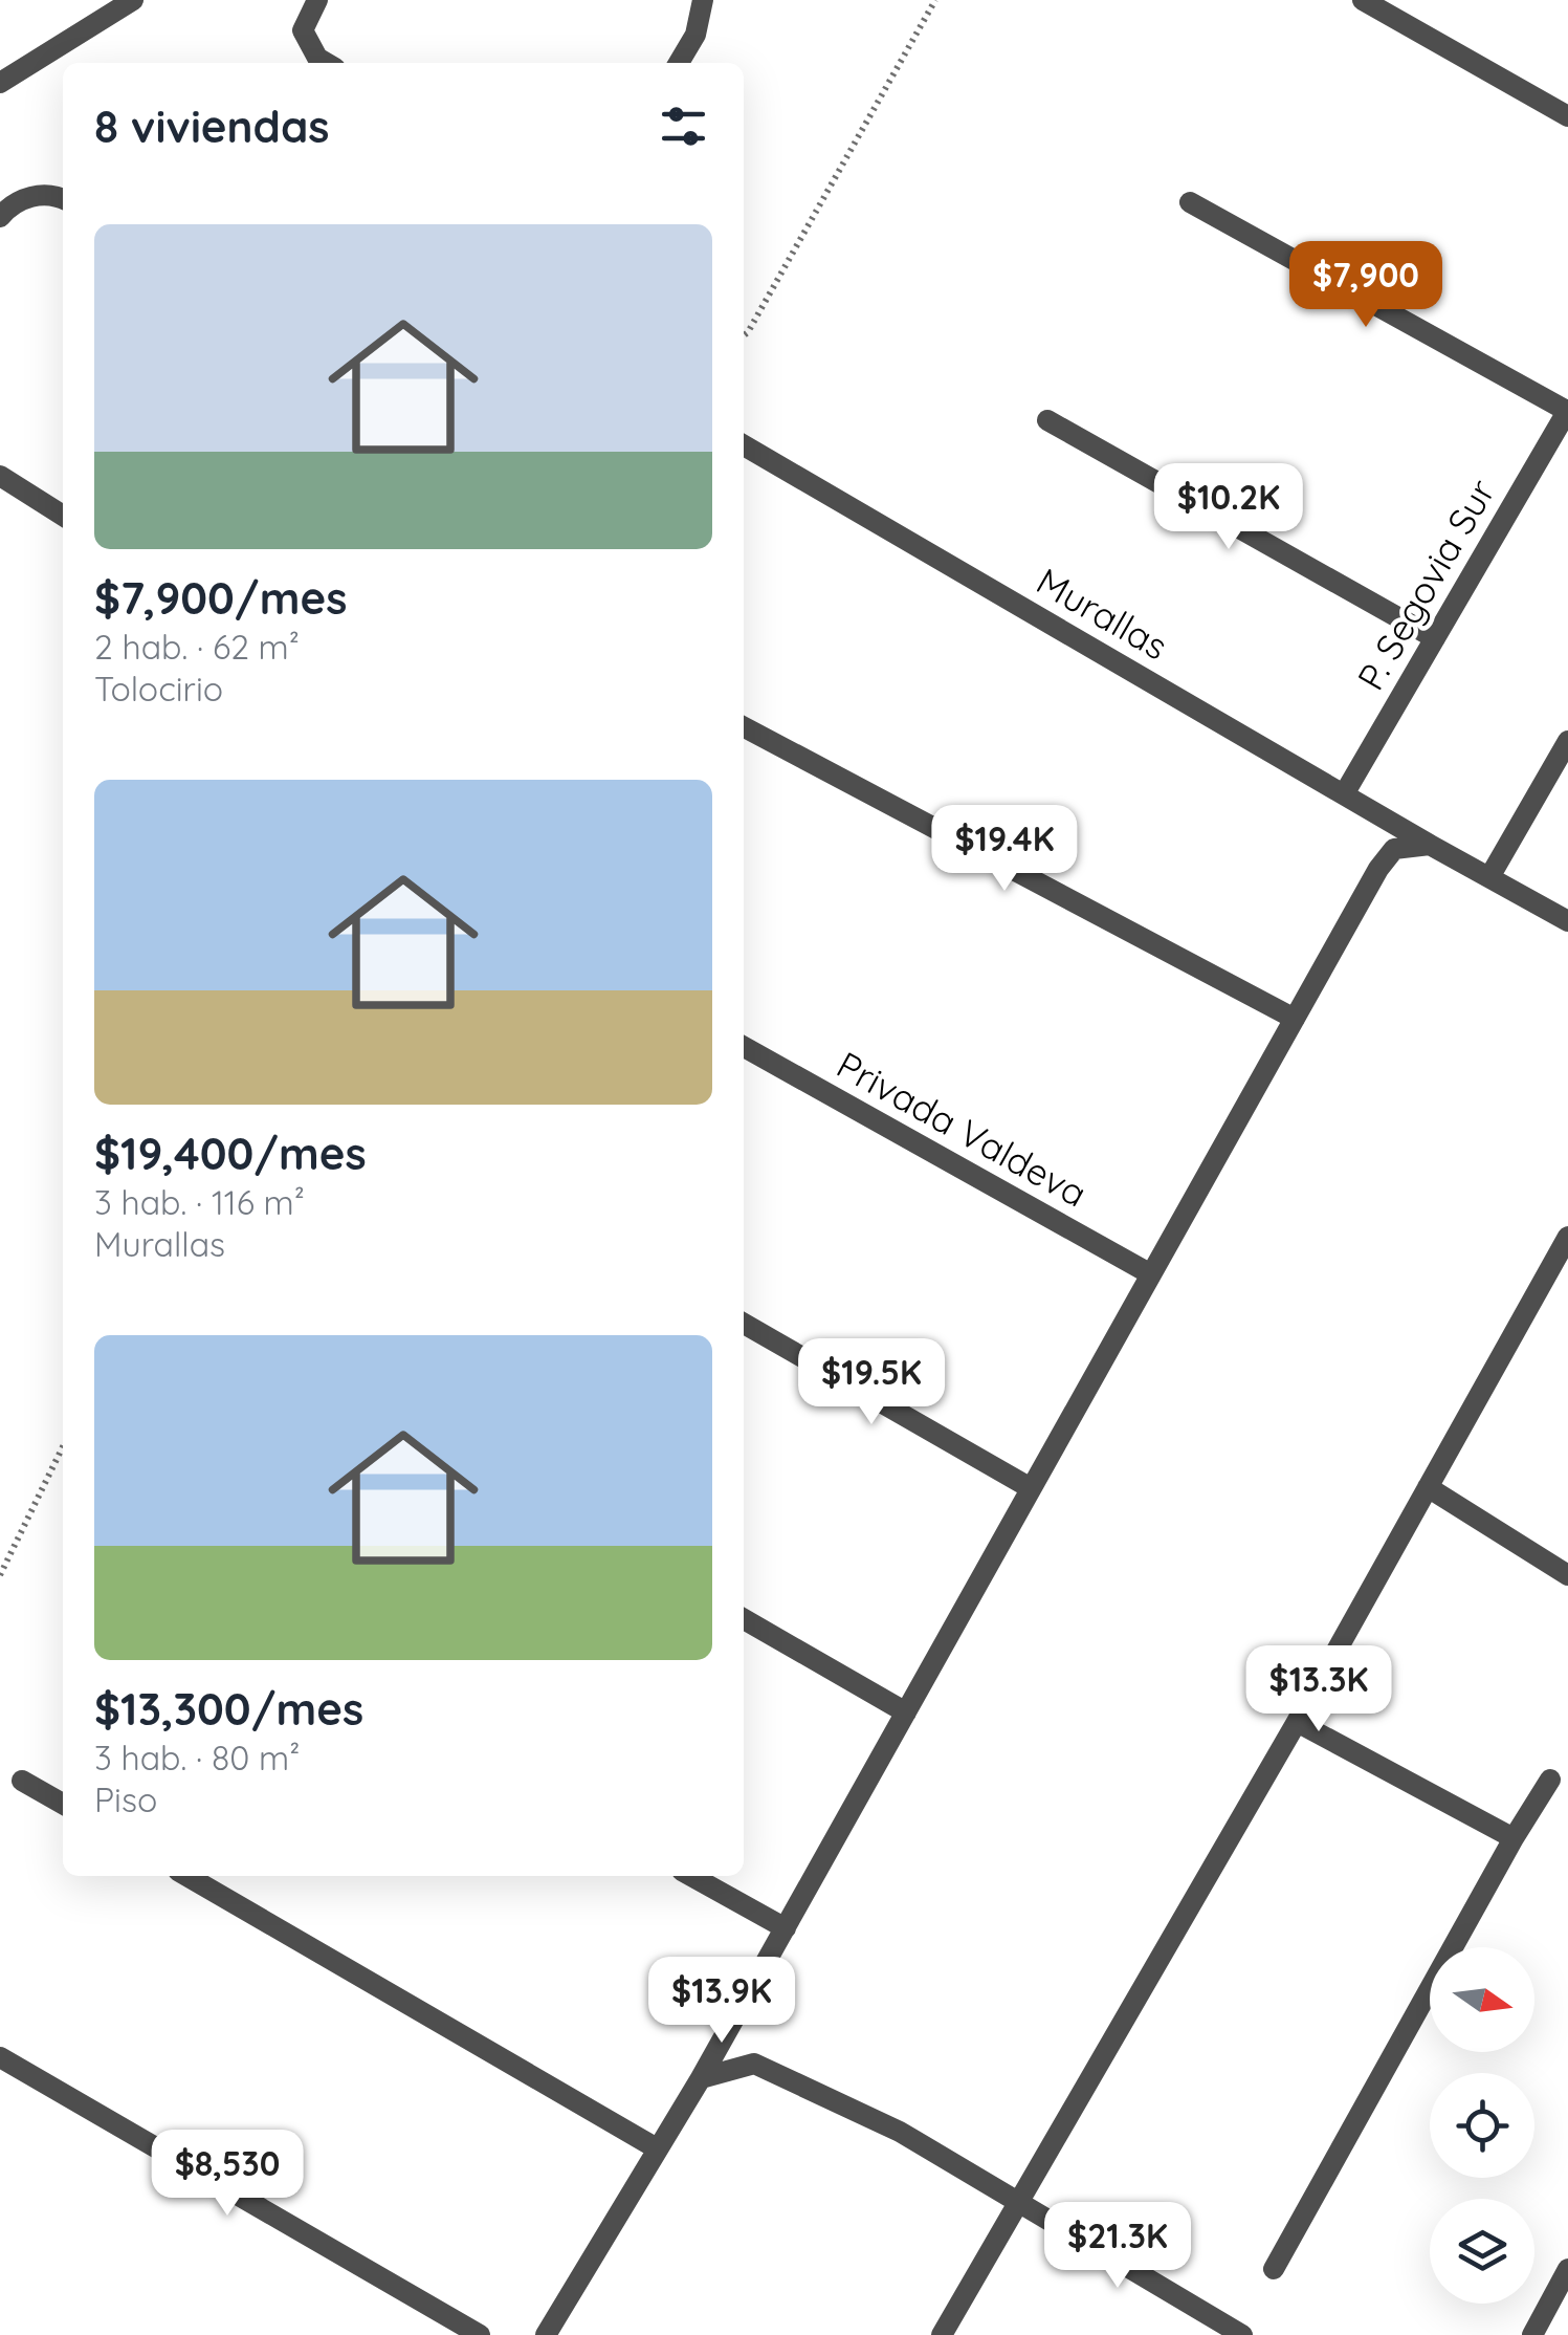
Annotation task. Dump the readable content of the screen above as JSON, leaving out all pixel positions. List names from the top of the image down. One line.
{"streets":{"street":["P. Segovia Sur","Murallas","Privada Valdeva"]},"crossings":[["P. Segovia Sur","Murallas"]],"north":"right","page":{"heading":"8 viviendas","list":[{"name":"$7,900/mes","note":"2 hab. · 62 m² · Tolocirio"},{"name":"$19,400/mes","note":"3 hab. · 116 m² · Murallas"},{"name":"$13,300/mes","note":"3 hab. · 80 m² · Piso"}],"price":["$7,900","$10.2K","$19.4K","$19.5K","$13.3K","$13.9K","$8,530","$21.3K"]}}
